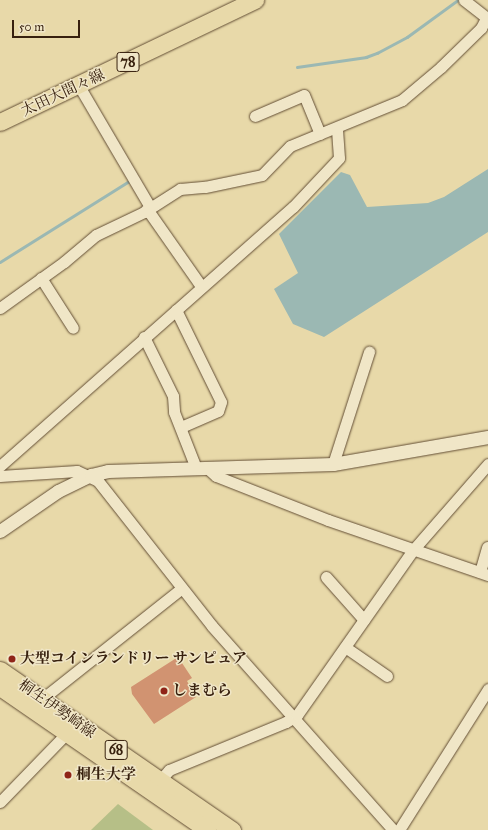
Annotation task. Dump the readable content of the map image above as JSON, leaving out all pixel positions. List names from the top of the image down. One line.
{"streets":{"main road":["78","太田大間々線","桐生伊勢崎線","68"]},"places":["大型コインランドリー サンピュア","しまむら","桐生大学"],"scale_bar":"50 m"}
